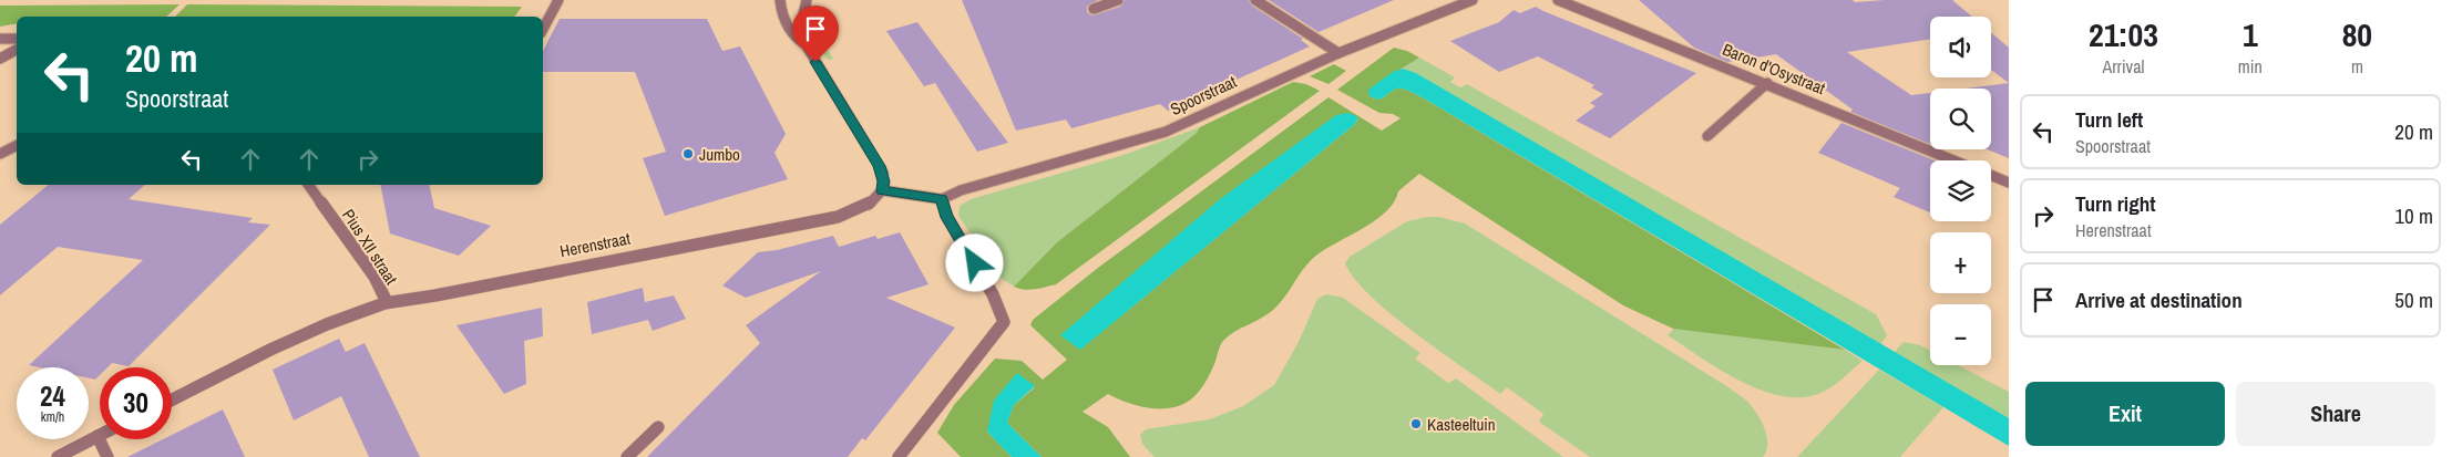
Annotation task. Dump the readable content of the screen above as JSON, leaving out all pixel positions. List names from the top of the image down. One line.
{"streets":{"street":["Baron d'Osystraat","Spoorstraat","Herenstraat","Pius XII straat"]},"crossings":[["Herenstraat","Pius XII straat"]],"places":["Jumbo","Kasteeltuin"],"page":{"eta":["21:03","Arrival","1","min","80","m"],"map_buttons":["+","−"],"turn":["20 m","Spoorstraat"],"list":[{"name":"Turn left","note":"Spoorstraat","value":"20 m"},{"name":"Turn right","note":"Herenstraat","value":"10 m"},{"name":"Arrive at destination","value":"50 m"}],"speed":"24 km/h","limit":"30","buttons":["Exit","Share"]}}
